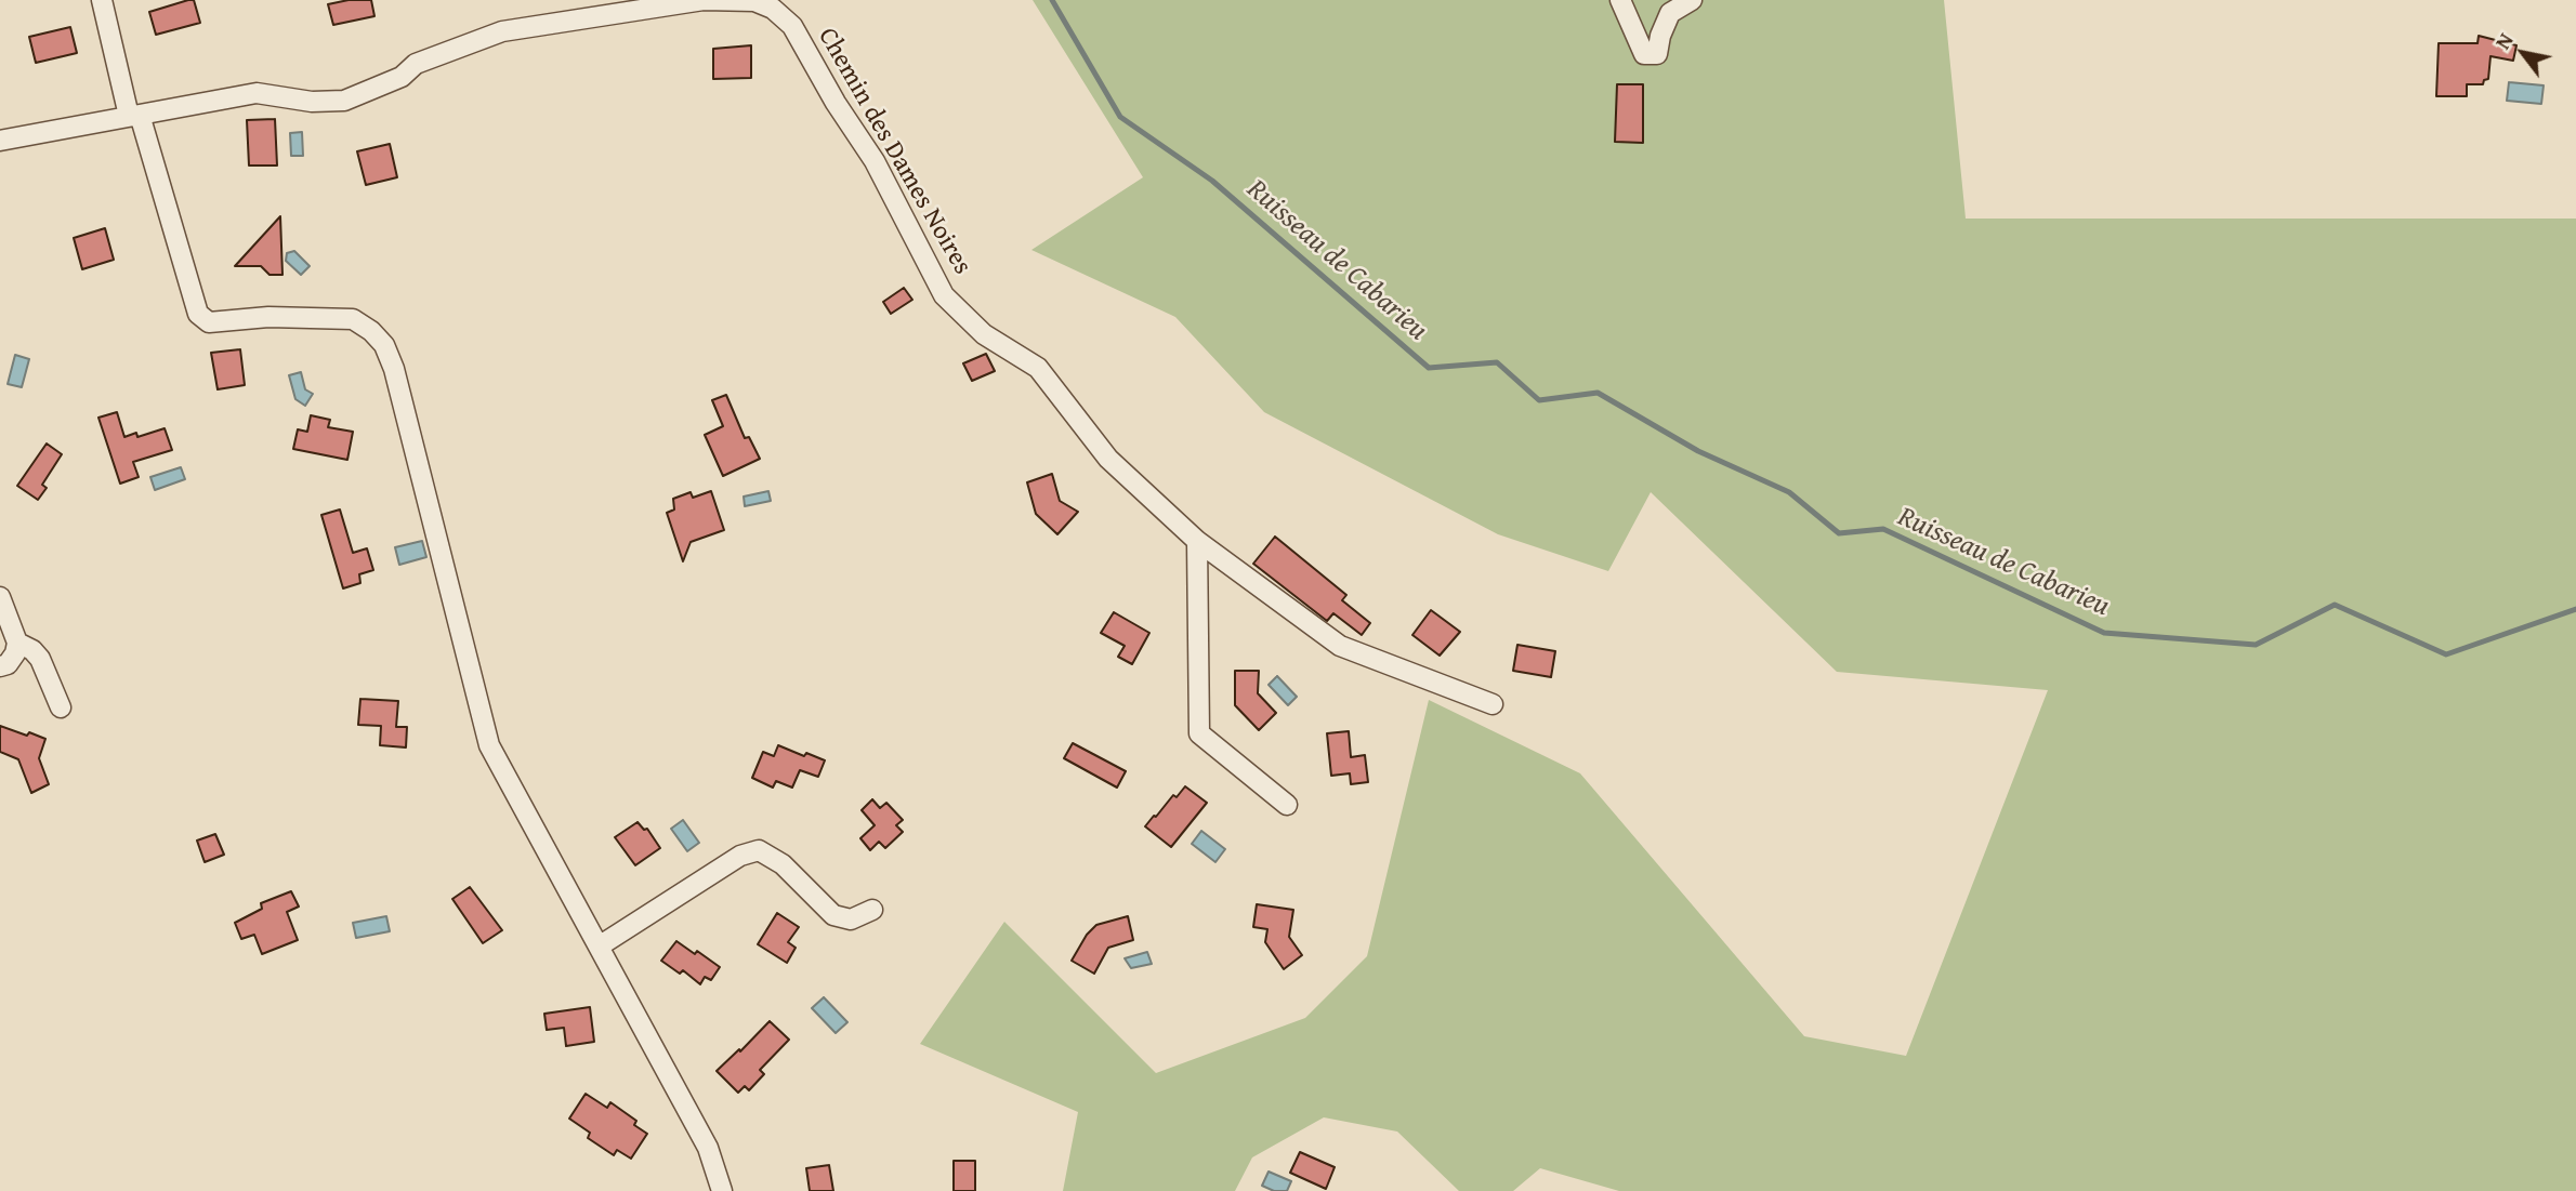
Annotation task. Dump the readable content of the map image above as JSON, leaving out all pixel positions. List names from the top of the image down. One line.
{"streets":{"street":["Chemin des Dames Noires"]},"water":["Ruisseau de Cabarieu"],"north":"top left"}
